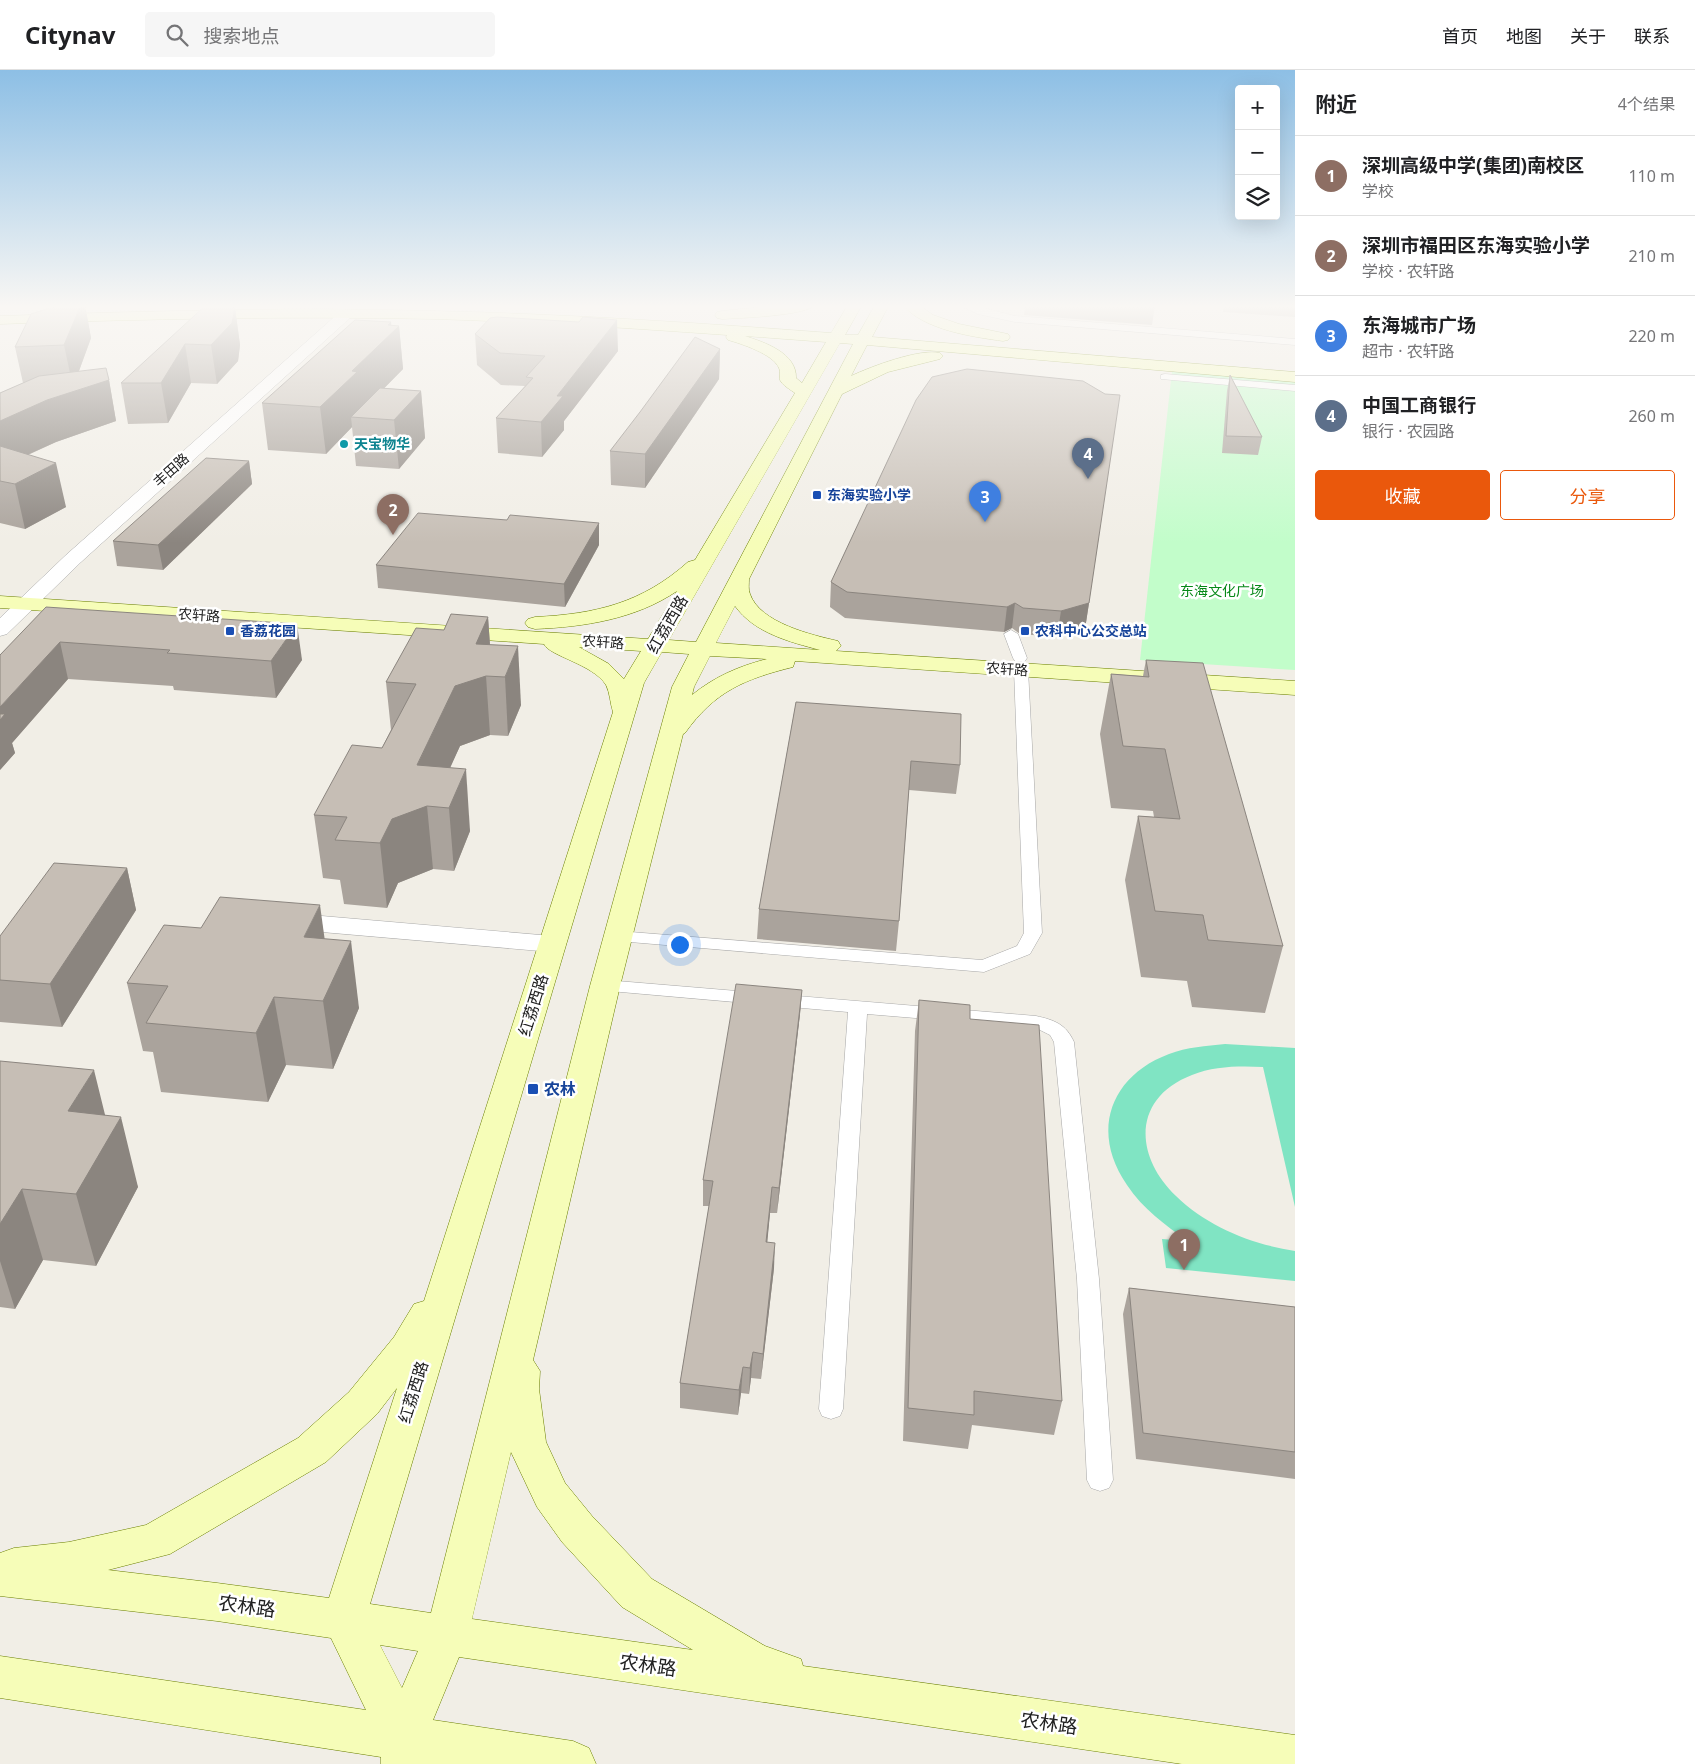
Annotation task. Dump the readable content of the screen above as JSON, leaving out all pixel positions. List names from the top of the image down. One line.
{"streets":{"main road":["农轩路","红荔西路","农林路"],"street":["丰田路"]},"crossings":[["丰田路","农轩路"],["农轩路","红荔西路"],["红荔西路","农林路"]],"parks":["东海文化广场"],"places":{"other":["天宝物华"],"transit":["东海实验小学","香荔花园","农科中心公交总站","农林"]},"page":{"header":"Citynav","search":"搜索地点","nav":["首页","地图","关于","联系"],"heading":["附近","4个结果"],"map_buttons":["+","−"],"list":[{"mark":"1","name":"深圳高级中学(集团)南校区","note":"学校","value":"110 m"},{"mark":"2","name":"深圳市福田区东海实验小学","note":"学校 · 农轩路","value":"210 m"},{"mark":"3","name":"东海城市广场","note":"超市 · 农轩路","value":"220 m"},{"mark":"4","name":"中国工商银行","note":"银行 · 农园路","value":"260 m"}],"pins":["4","3","2","1"],"buttons":["收藏","分享"]}}
